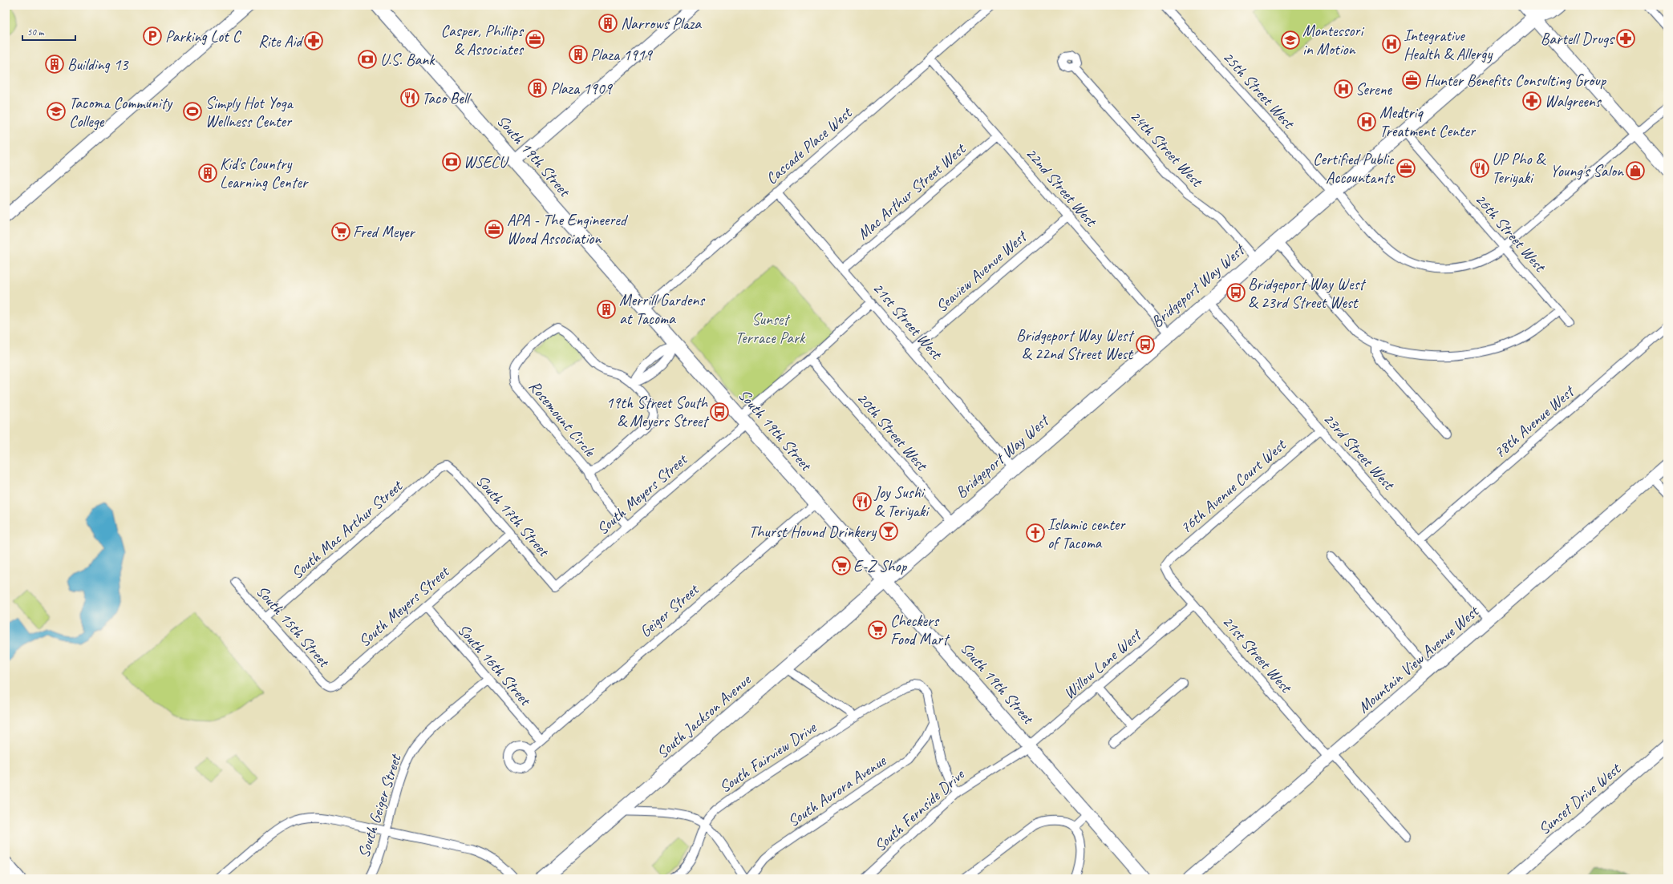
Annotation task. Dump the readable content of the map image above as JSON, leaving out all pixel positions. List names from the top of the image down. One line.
{"streets":{"main road":["South 19th Street","Bridgeport Way West","South Jackson Avenue"],"street":["25th Street West","Cascade Place West","24th Street West","22nd Street West","Mac Arthur Street West","26th Street West","Seaview Avenue West","21st Street West","Rosemount Circle","78th Avenue West","20th Street West","23rd Street West","76th Avenue Court West","South Meyers Street","South 17th Street","South Mac Arthur Street","Geiger Street","South 15th Street","Mountain View Avenue West","South 16th Street","Willow Lane West","South Fairview Drive","South Aurora Avenue","Sunset Drive West","South Geiger Street","South Fernside Drive"]},"crossings":[["25th Street West","26th Street West"],["25th Street West","Bridgeport Way West"],["Cascade Place West","South 19th Street"],["Cascade Place West","22nd Street West"],["Cascade Place West","21st Street West"],["24th Street West","Bridgeport Way West"],["South 19th Street","Bridgeport Way West"],["South 19th Street","South Meyers Street"],["South 19th Street","Geiger Street"],["South 19th Street","Willow Lane West"],["South 19th Street","South Jackson Avenue"],["South 19th Street","South Fernside Drive"],["22nd Street West","Mac Arthur Street West"],["22nd Street West","Seaview Avenue West"],["22nd Street West","Bridgeport Way West"],["Mac Arthur Street West","21st Street West"],["26th Street West","Bridgeport Way West"],["Seaview Avenue West","21st Street West"],["Bridgeport Way West","21st Street West"],["Bridgeport Way West","20th Street West"],["Bridgeport Way West","23rd Street West"],["Bridgeport Way West","South Jackson Avenue"],["21st Street West","76th Avenue Court West"],["21st Street West","Mountain View Avenue West"],["21st Street West","Willow Lane West"],["Rosemount Circle","South Meyers Street"],["78th Avenue West","23rd Street West"],["23rd Street West","76th Avenue Court West"],["23rd Street West","Mountain View Avenue West"],["South Meyers Street","South 17th Street"],["South Meyers Street","South 15th Street"],["South Meyers Street","South 16th Street"],["South 17th Street","South Mac Arthur Street"],["South Mac Arthur Street","South 15th Street"],["Geiger Street","South 16th Street"],["South 16th Street","South Geiger Street"],["Willow Lane West","South Fernside Drive"],["South Fairview Drive","South Aurora Avenue"]],"parks":["Sunset Terrace Park"],"places":{"building":["Narrows Plaza","Plaza 1919","Building 13","Plaza 1909","Kid's Country Learning Center","Merrill Gardens at Tacoma"],"parking":["Parking Lot C"],"pharmacy":["Bartell Drugs","Rite Aid","Walgreens"],"office":["Casper, Phillips & Associates","Hunter Benefits Consulting Group","Certified Public Accountants","APA - The Engineered Wood Association"],"school or university":["Montessori in Motion","Tacoma Community College"],"hospital":["Integrative Health & Allergy","Serene","Medtriq Treatment Center"],"bank":["U.S. Bank","WSECU"],"restaurant":["Taco Bell","UP Pho & Teriyaki","Joy Sushi & Teriyaki"],"sports":["Simply Hot Yoga Wellness Center"],"shop":["Young's Salon"],"supermarket":["Fred Meyer","E-Z Shop","Checkers Food Mart"],"bus stop":["Bridgeport Way West & 23rd Street West","Bridgeport Way West & 22nd Street West","19th Street South & Meyers Street"],"bar":["Thurst Hound Drinkery"],"church":["Islamic center of Tacoma"]},"scale_bar":"50 m"}
